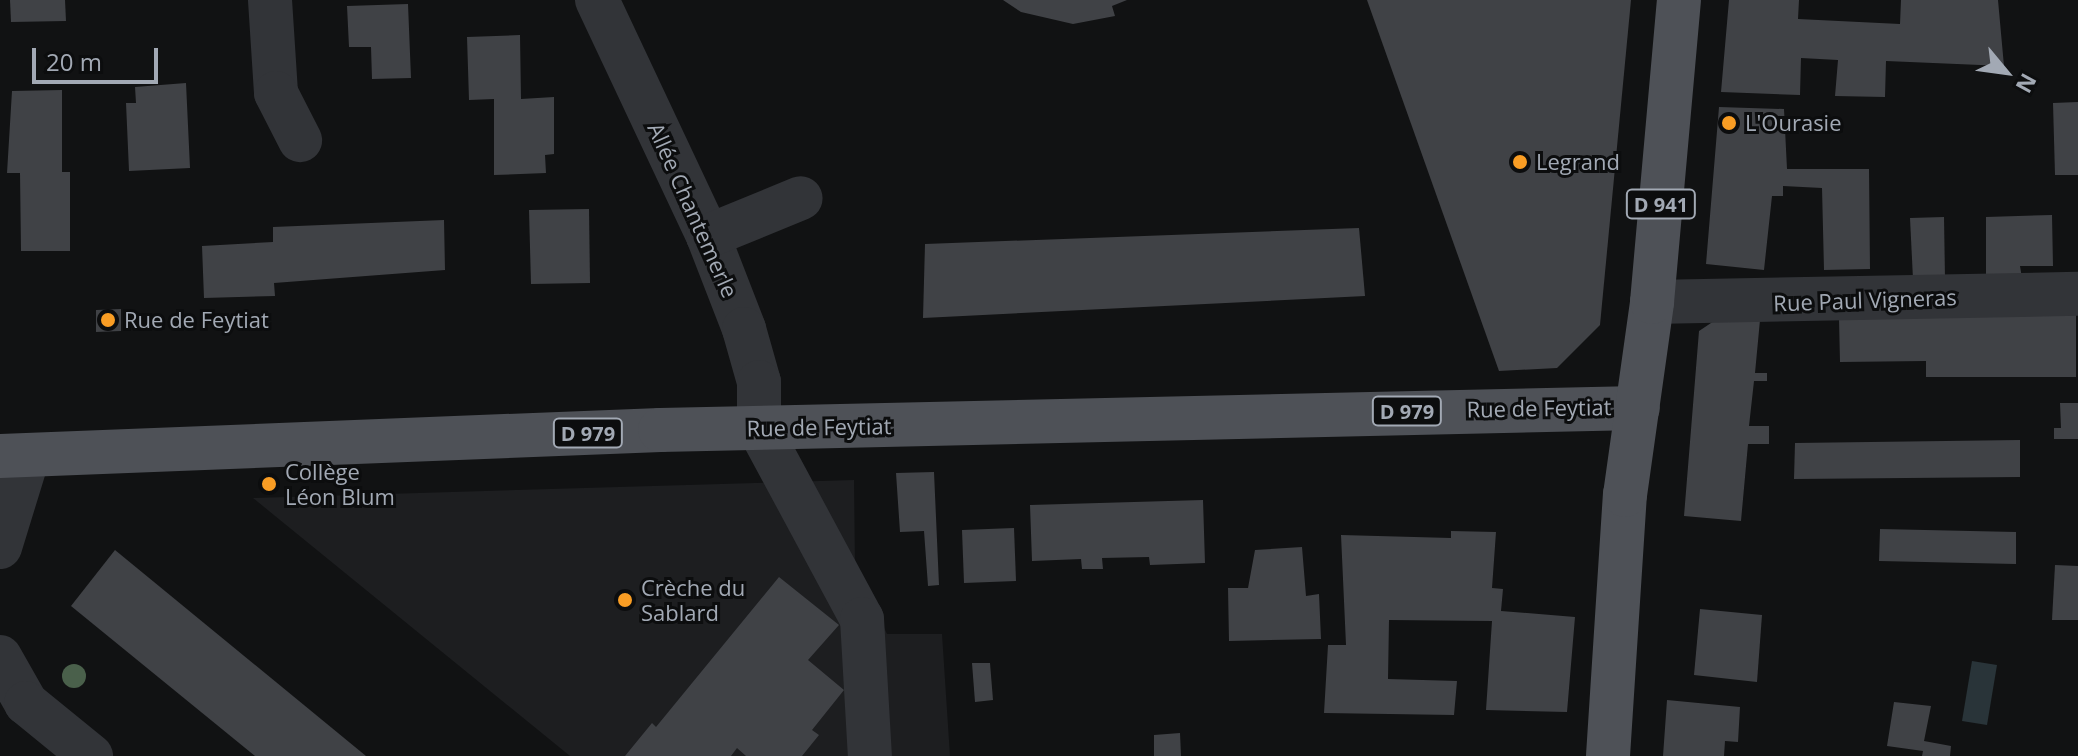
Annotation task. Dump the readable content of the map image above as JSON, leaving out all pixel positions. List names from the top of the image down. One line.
{"streets":{"main road":["D 941","Rue de Feytiat","D 979"],"street":["Allée Chantemerle","Rue Paul Vigneras"]},"crossings":[["D 941","Rue Paul Vigneras"],["D 941","Rue de Feytiat"],["Allée Chantemerle","Rue de Feytiat"]],"places":["L'Ourasie","Legrand","Rue de Feytiat","Collège Léon Blum","Crèche du Sablard"],"scale_bar":"20 m","north":"bottom right"}
